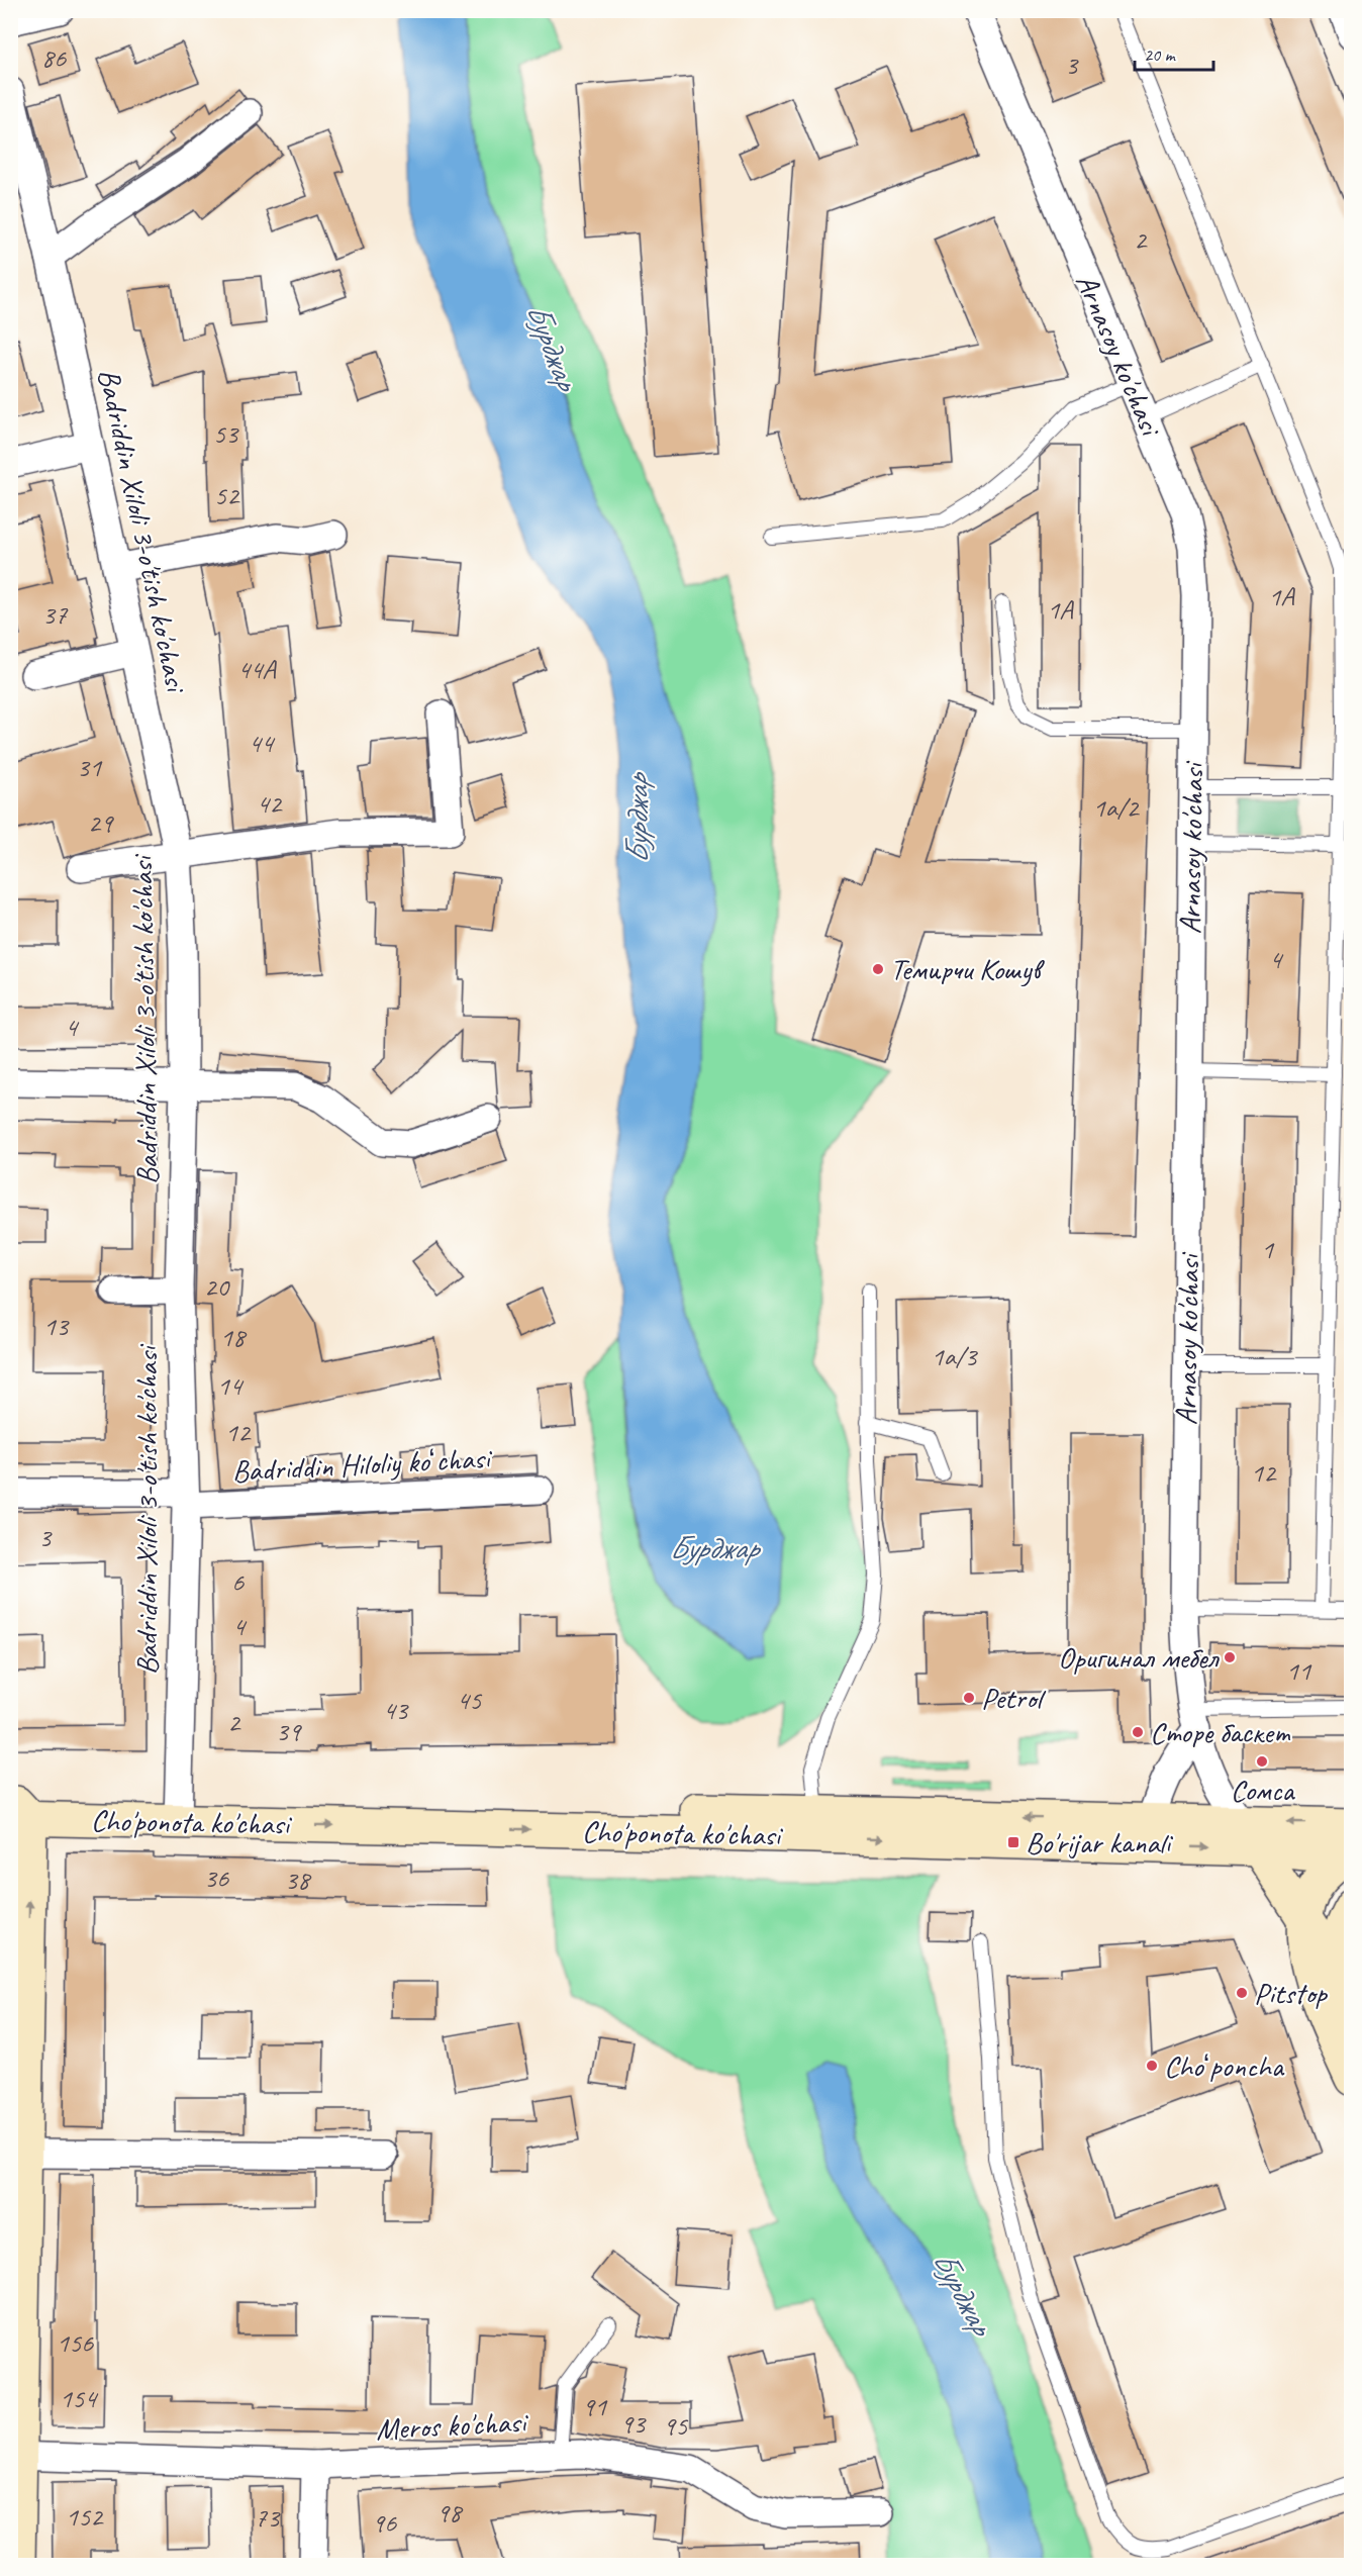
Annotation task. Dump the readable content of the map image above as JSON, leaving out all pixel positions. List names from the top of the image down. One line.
{"streets":{"main road":["Arnasoy ko'chasi","Cho'ponota ko'chasi"],"street":["Badriddin Xiloli 3-o'tish ko'chasi","Badriddin Hiloliy koʻchasi","Meros ko'chasi"]},"crossings":[["Arnasoy ko'chasi","Cho'ponota ko'chasi"],["Badriddin Xiloli 3-o'tish ko'chasi","Badriddin Hiloliy koʻchasi"],["Badriddin Xiloli 3-o'tish ko'chasi","Cho'ponota ko'chasi"]],"water":["Бурджар"],"places":{"other":["Темирчи Кошув","Оригинал мебел","Petrol","Сторе баскет","Сомса","Pitstop","Choʻponcha"],"transit":["Bo'rijar kanali"]},"house_numbers":["86","3","2","53","52","1А","1A","37","44A","44","31","42","1а/2","29","4","4","1","20","13","18","1а/3","14","12","12","3","6","4","11","45","43","2","39","36","38","156","154","91","93","95","98","152","73","96"],"scale_bar":"20 m"}
